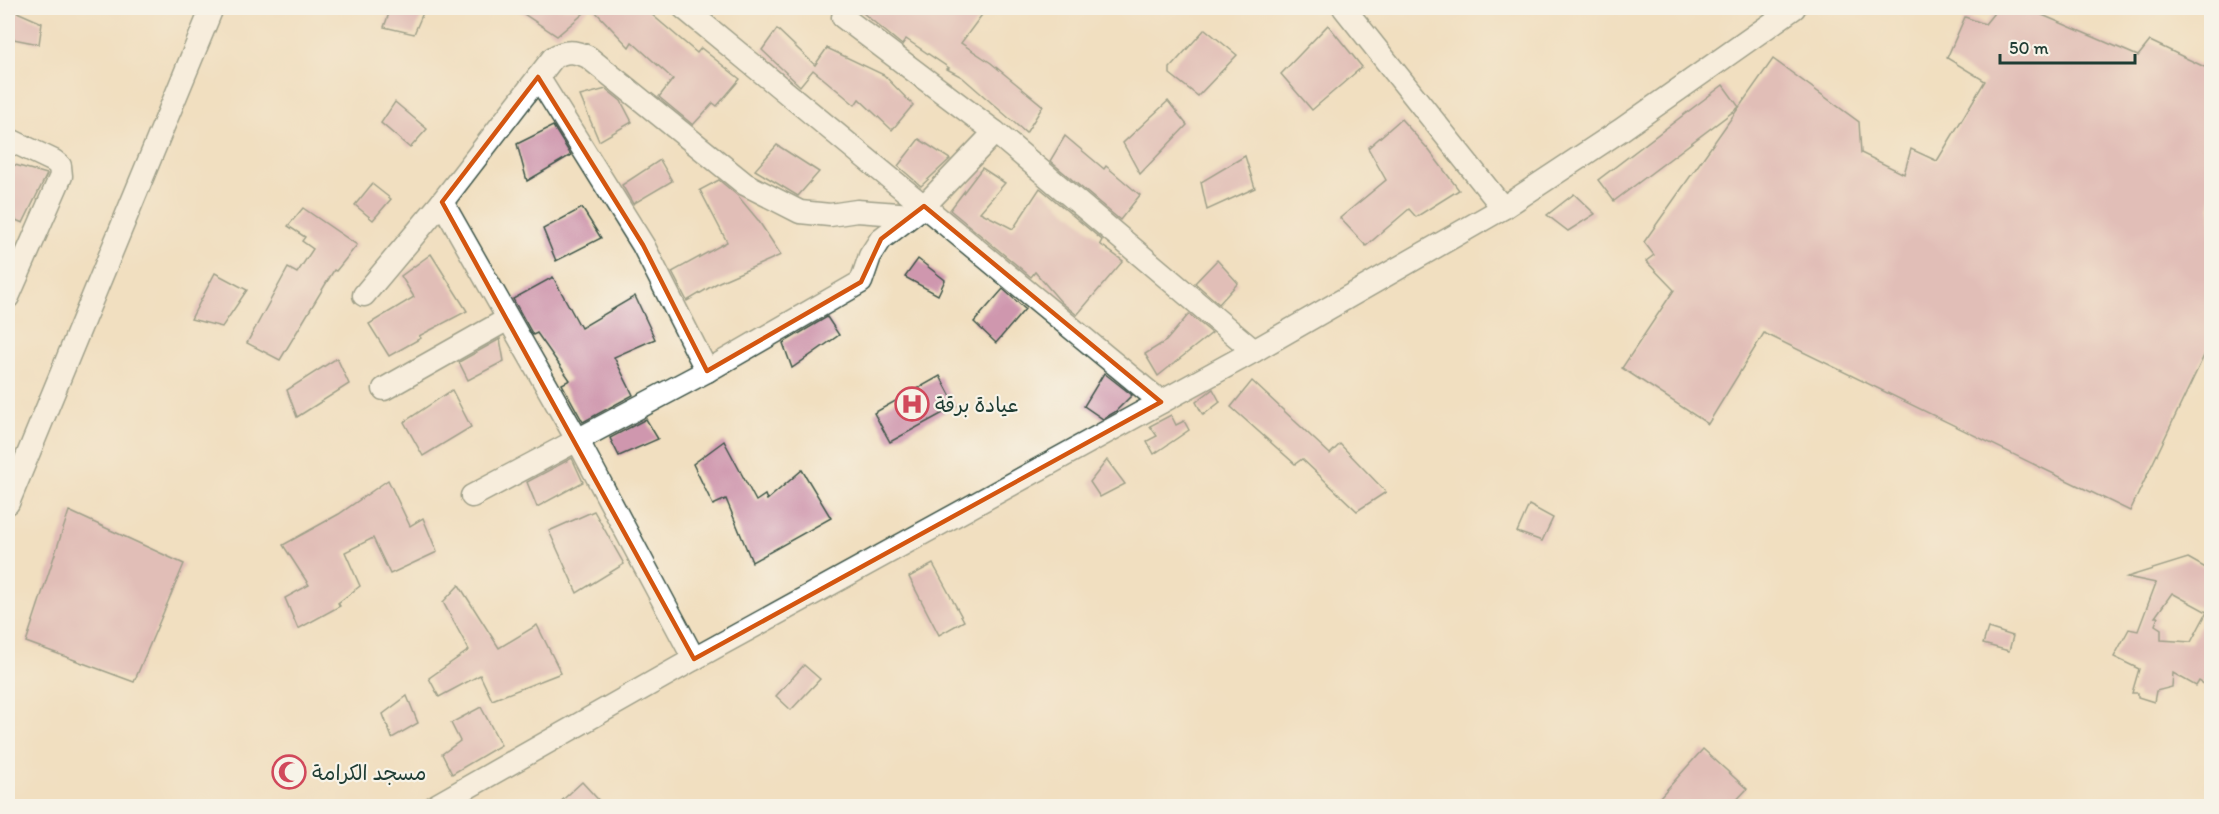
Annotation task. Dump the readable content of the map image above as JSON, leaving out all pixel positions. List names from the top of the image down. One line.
{"places":{"hospital":["عيادة برقة"],"mosque":["مسجد الكرامة"]},"scale_bar":"50 m"}
